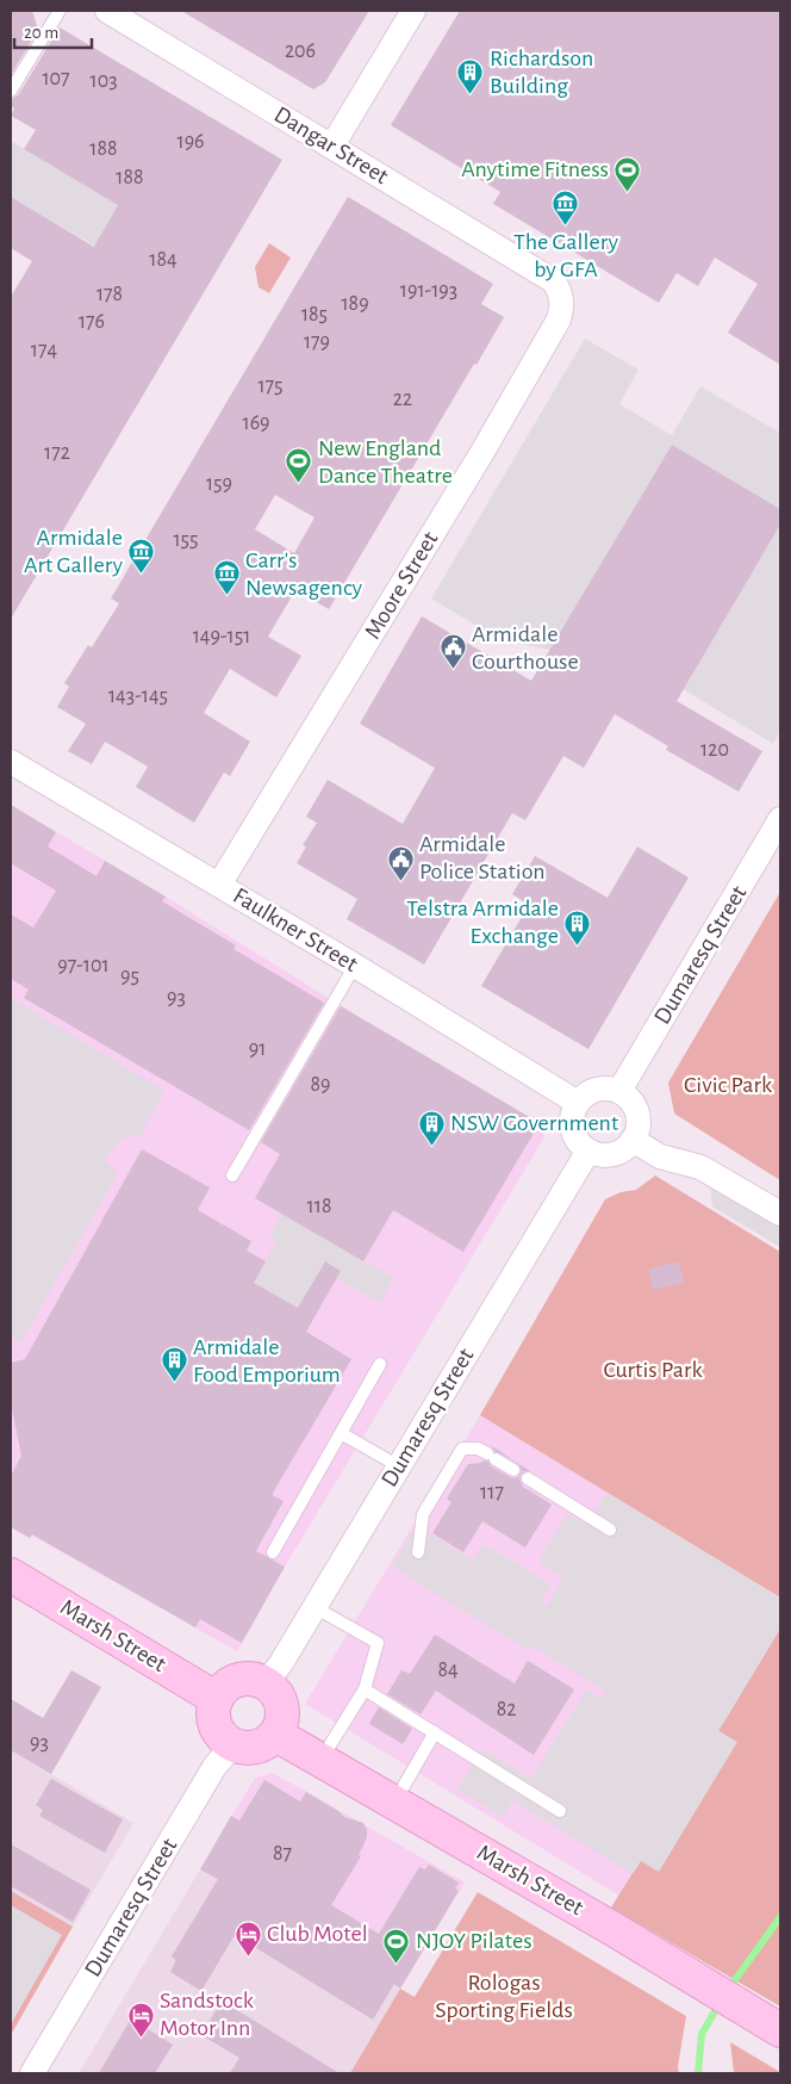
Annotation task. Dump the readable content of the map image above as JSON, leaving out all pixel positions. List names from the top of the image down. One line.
{"streets":{"main road":["Marsh Street"],"street":["Dangar Street","Moore Street","Faulkner Street","Dumaresq Street"]},"crossings":[["Dangar Street","Moore Street"],["Moore Street","Faulkner Street"],["Faulkner Street","Dumaresq Street"],["Dumaresq Street","Marsh Street"]],"parks":["Civic Park","Curtis Park","Rologas Sporting Fields"],"places":{"building":["Richardson Building","Telstra Armidale Exchange","NSW Government","Armidale Food Emporium"],"sports":["Anytime Fitness","New England Dance Theatre","NJOY Pilates"],"museum":["The Gallery by GFA","Armidale Art Gallery","Carr's Newsagency"],"public building":["Armidale Courthouse","Armidale Police Station"],"hotel":["Club Motel","Sandstock Motor Inn"]},"house_numbers":["206","107","103","196","188","188","184","191-193","178","189","185","176","179","174","175","22","169","172","159","155","149-151","143-145","120","97-101","95","93","91","89","118","117","84","82","93","87"],"scale_bar":"20 m"}
